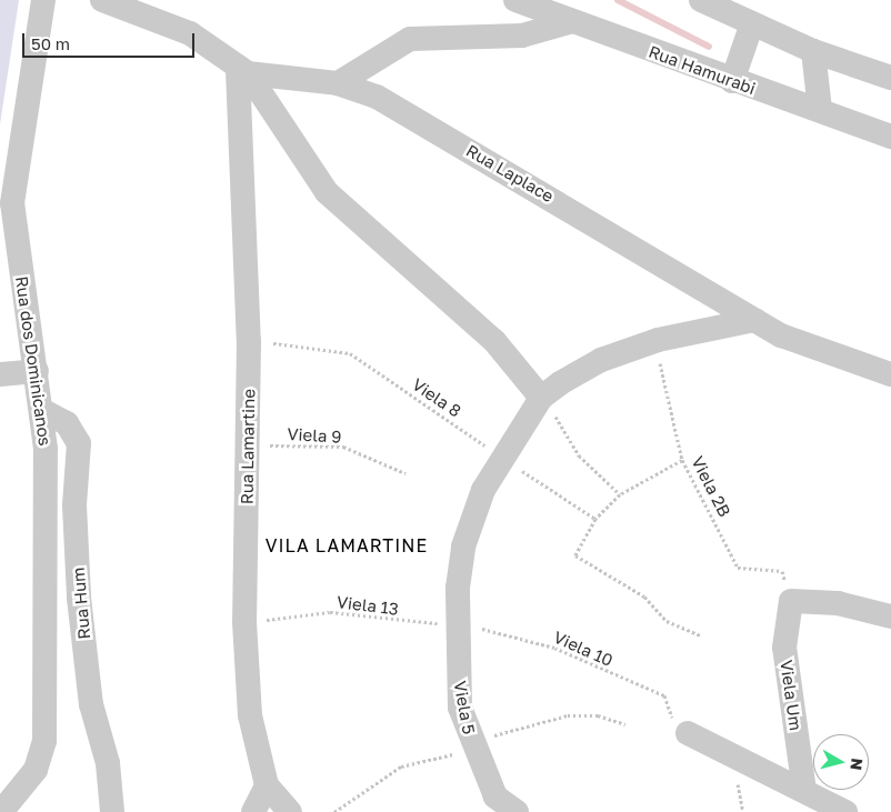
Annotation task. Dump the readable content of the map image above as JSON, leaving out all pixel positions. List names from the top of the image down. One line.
{"streets":{"street":["Rua Hamurabi","Rua Laplace","Rua dos Dominicanos","Rua Lamartine","Rua Hum","Viela Um","Viela 5"],"path":["Viela 8","Viela 9","Viela 2B","Viela 13","Viela 10"]},"crossings":[["Rua Laplace","Rua Lamartine"],["Rua dos Dominicanos","Rua Hum"],["Viela 8","Rua Lamartine"],["Viela 8","Viela 5"],["Viela 9","Rua Lamartine"],["Rua Lamartine","Viela 13"],["Viela 2B","Viela Um"],["Viela 13","Viela 10"],["Viela 13","Viela 5"],["Viela 10","Viela 5"]],"districts":["VILA LAMARTINE"],"scale_bar":"50 m","north":"right"}
